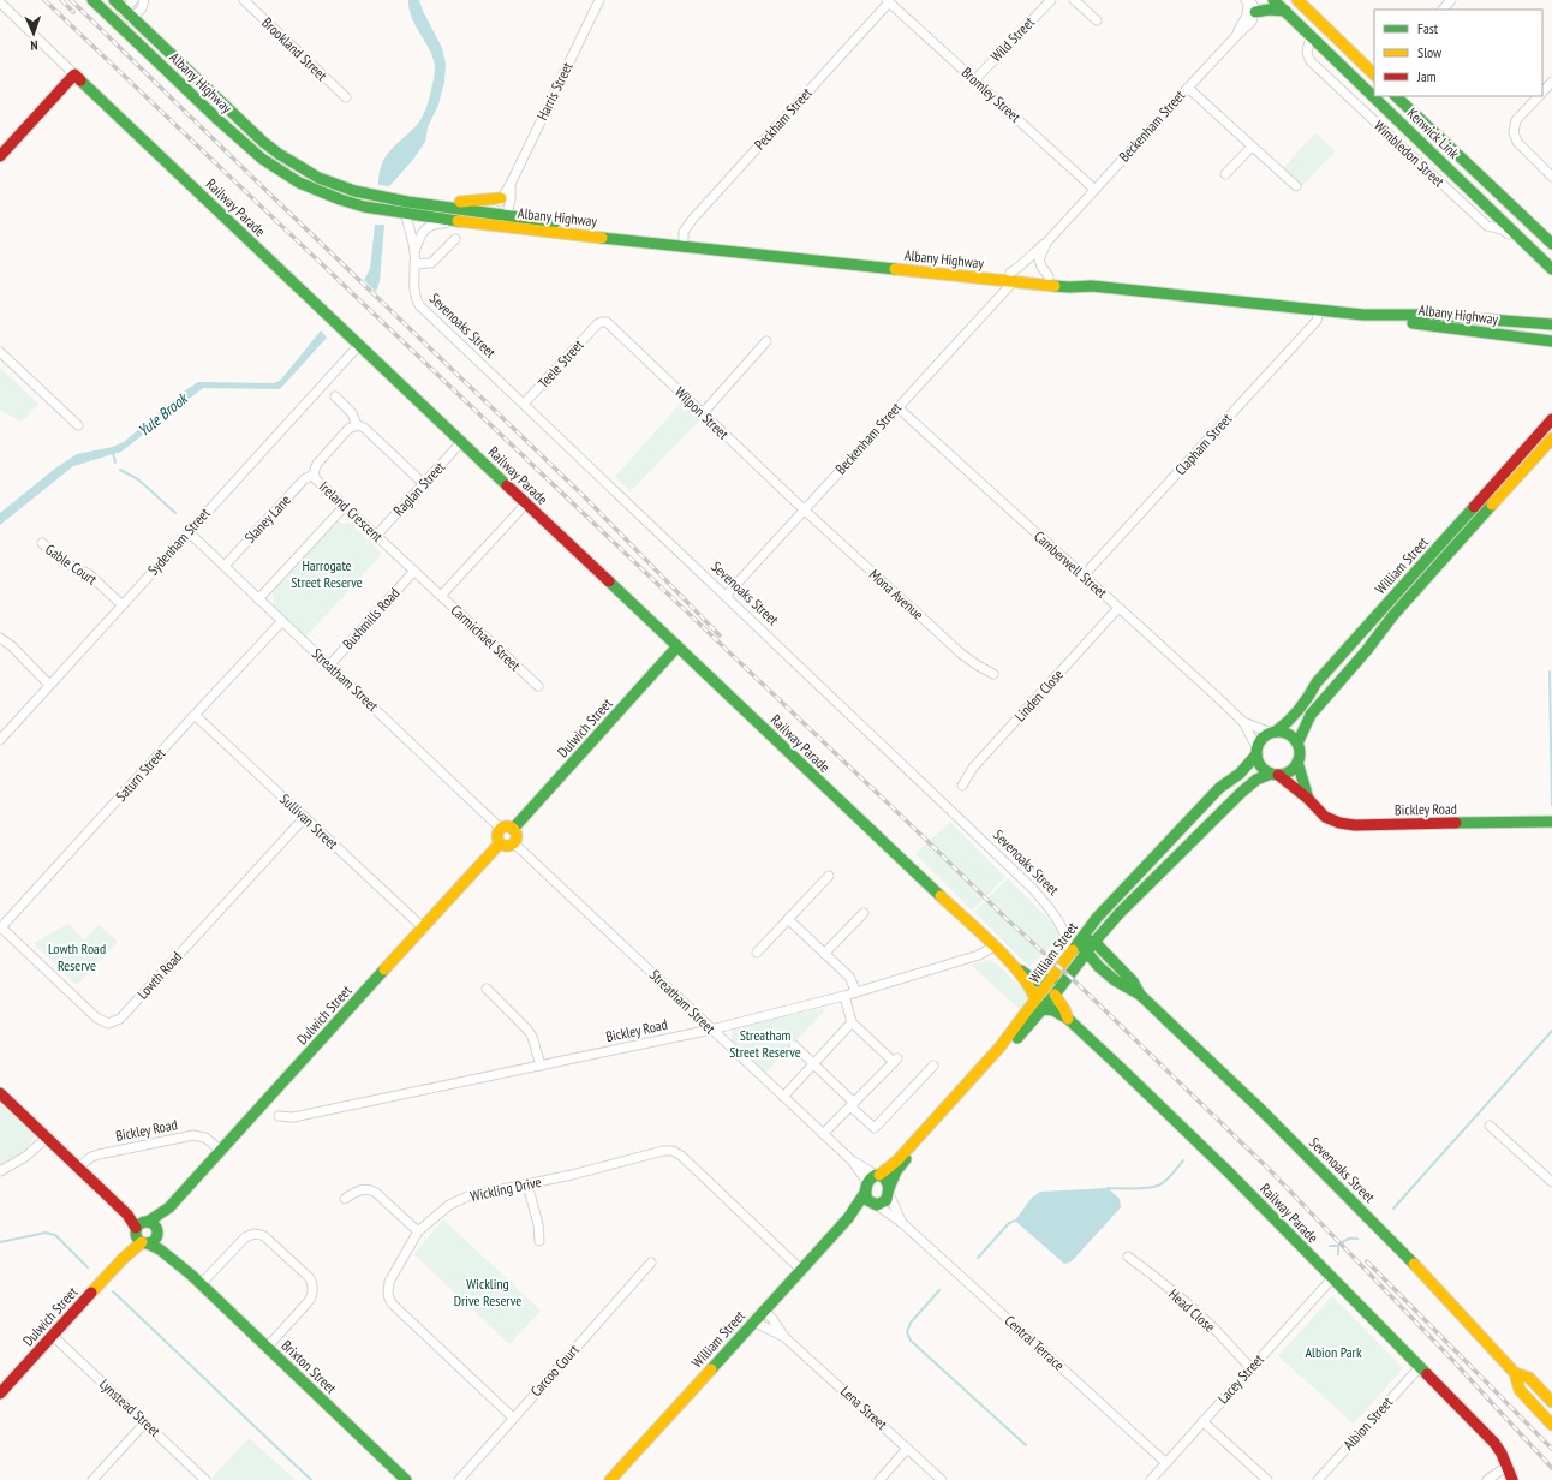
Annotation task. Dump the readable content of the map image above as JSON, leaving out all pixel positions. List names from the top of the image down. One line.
{"streets":{"main road":["Albany Highway","Kenwick Link","Railway Parade","Sevenoaks Street","William Street","Dulwich Street","Bickley Road","Brixton Street"],"street":["Wild Street","Brookland Street","Harris Street","Bromley Street","Peckham Street","Beckenham Street","Wimbledon Street","Teele Street","Wilpon Street","Clapham Street","Raglan Street","Ireland Crescent","Slaney Lane","Sydenham Street","Gable Court","Camberwell Street","Mona Avenue","Bushmills Road","Carmichael Street","Streatham Street","Linden Close","Saturn Street","Sullivan Street","Lowth Road","Wickling Drive","Head Close","Central Terrace","Carcoo Court","Lacey Street","Lynstead Street","Lena Street","Albion Street"]},"crossings":[["Wild Street","Bromley Street"],["Albany Highway","Harris Street"],["Albany Highway","Peckham Street"],["Albany Highway","Beckenham Street"],["Albany Highway","Sevenoaks Street"],["Albany Highway","Clapham Street"],["Harris Street","Sevenoaks Street"],["Bromley Street","Peckham Street"],["Bromley Street","Beckenham Street"],["Beckenham Street","Sevenoaks Street"],["Beckenham Street","Wilpon Street"],["Beckenham Street","Camberwell Street"],["Beckenham Street","Mona Avenue"],["Kenwick Link","Wimbledon Street"],["Railway Parade","Raglan Street"],["Railway Parade","Sydenham Street"],["Railway Parade","William Street"],["Railway Parade","Carmichael Street"],["Railway Parade","Dulwich Street"],["Railway Parade","Bickley Road"],["Railway Parade","Lacey Street"],["Railway Parade","Albion Street"],["Sevenoaks Street","Teele Street"],["Sevenoaks Street","William Street"],["Teele Street","Wilpon Street"],["Wilpon Street","Mona Avenue"],["Clapham Street","Camberwell Street"],["Raglan Street","Ireland Crescent"],["Ireland Crescent","Slaney Lane"],["Ireland Crescent","Bushmills Road"],["Ireland Crescent","Carmichael Street"],["Slaney Lane","Streatham Street"],["Sydenham Street","Gable Court"],["Sydenham Street","Streatham Street"],["Camberwell Street","William Street"],["Camberwell Street","Linden Close"],["Camberwell Street","Bickley Road"],["William Street","Streatham Street"],["William Street","Bickley Road"],["William Street","Wickling Drive"],["William Street","Central Terrace"],["William Street","Lena Street"],["Bushmills Road","Streatham Street"],["Streatham Street","Dulwich Street"],["Streatham Street","Saturn Street"],["Streatham Street","Bickley Road"],["Streatham Street","Central Terrace"],["Dulwich Street","Bickley Road"],["Dulwich Street","Sullivan Street"],["Dulwich Street","Brixton Street"],["Dulwich Street","Lynstead Street"],["Saturn Street","Sullivan Street"],["Saturn Street","Lowth Road"],["Bickley Road","Brixton Street"],["Sullivan Street","Lowth Road"],["Wickling Drive","Carcoo Court"],["Head Close","Lacey Street"],["Central Terrace","Lacey Street"]],"water":["Yule Brook"],"parks":["Harrogate Street Reserve","Lowth Road Reserve","Streatham Street Reserve","Wickling Drive Reserve","Albion Park"],"legend":["Fast","Slow","Jam"],"north":"bottom"}
